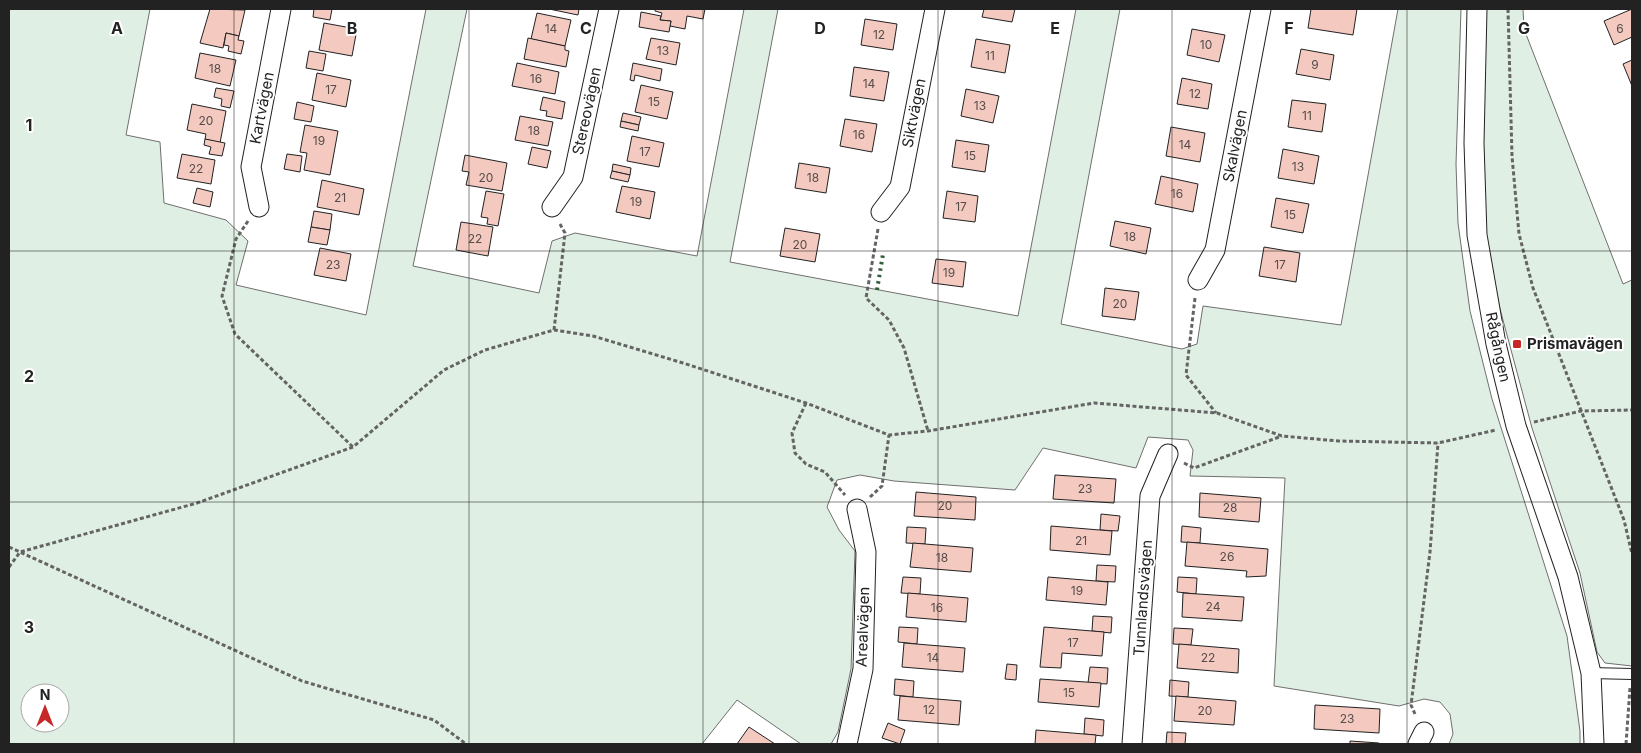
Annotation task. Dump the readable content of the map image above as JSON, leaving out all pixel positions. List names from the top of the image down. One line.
{"streets":{"street":["Kartvägen","Stereovägen","Siktvägen","Skalvägen","Rågången","Tunnlandsvägen","Arealvägen"]},"places":{"transit":["Prismavägen"]},"house_numbers":["14","6","12","10","13","11","9","18","16","14","17","12","15","13","11","20","18","16","19","14","17","15","13","22","20","18","16","21","19","17","15","18","22","20","23","17","19","20","23","20","28","21","26","18","19","24","16","17","14","22","15","12","20","23"],"north":"top","grid":{"columns":["A","B","C","D","E","F","G"],"rows":["1","2","3"]}}
